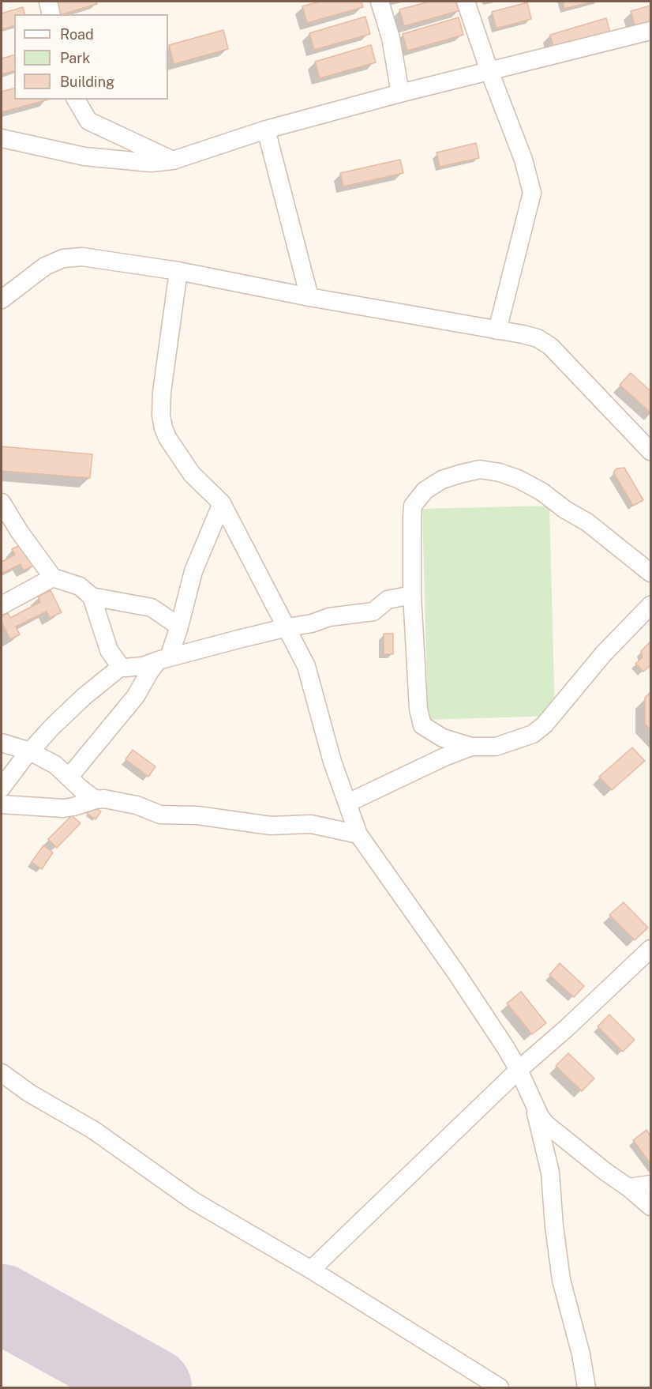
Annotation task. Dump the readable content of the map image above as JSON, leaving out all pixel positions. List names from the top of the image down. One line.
{"legend":["Road","Park","Building"]}
